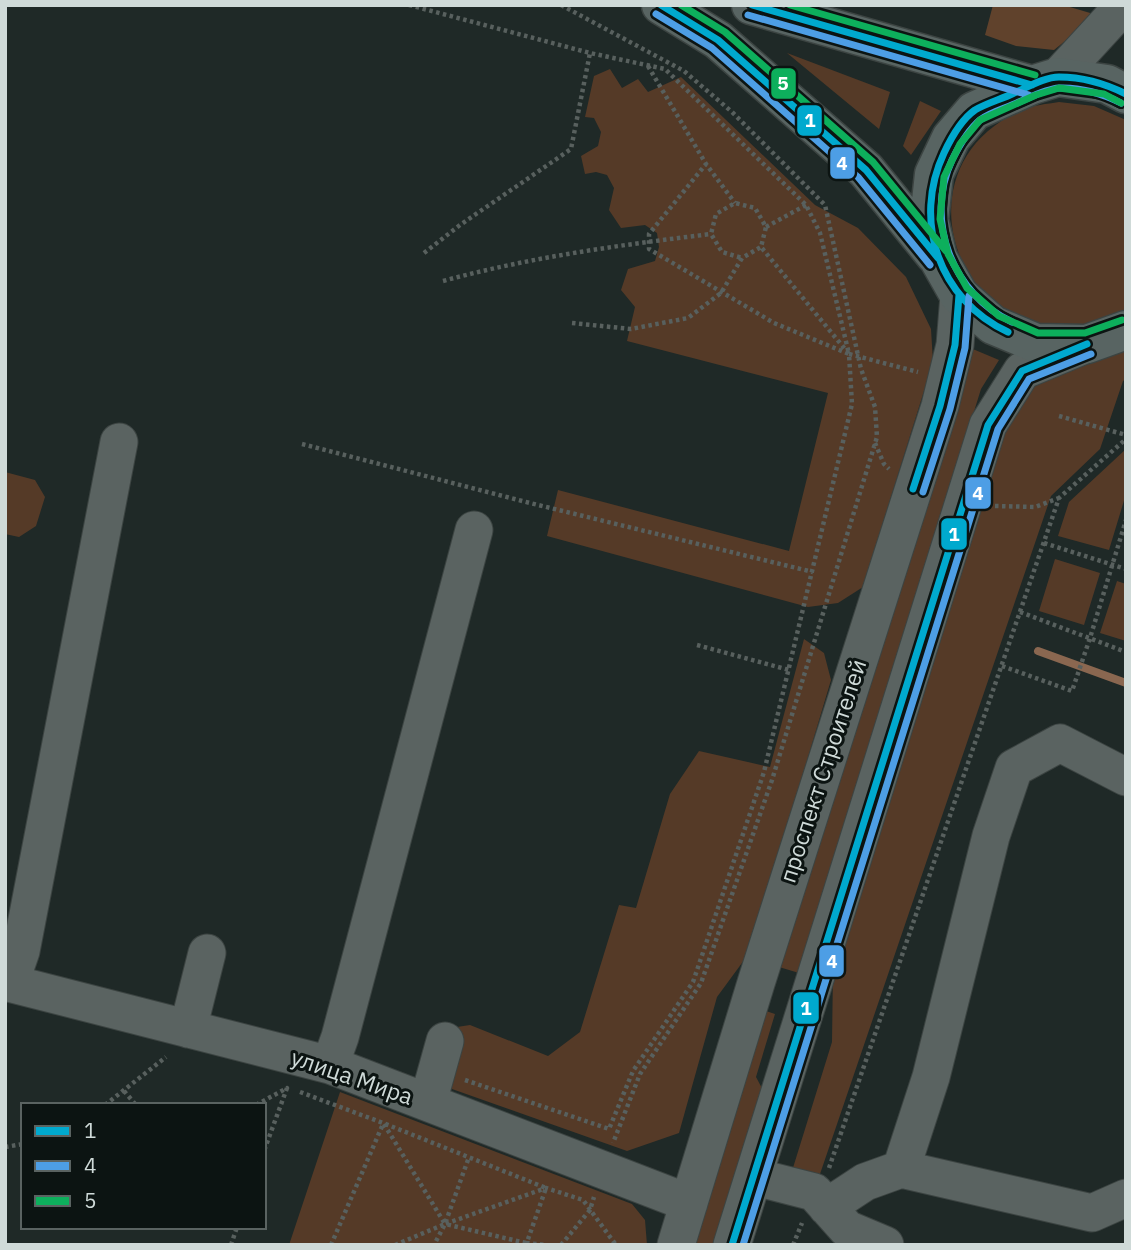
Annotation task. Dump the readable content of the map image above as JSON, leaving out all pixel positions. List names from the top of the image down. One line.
{"streets":{"street":["проспект Строителей","улица Мира"]},"crossings":[["проспект Строителей","улица Мира"]],"lines":["transit line 1","transit line 5","transit line 4"],"legend":["1","4","5"]}
